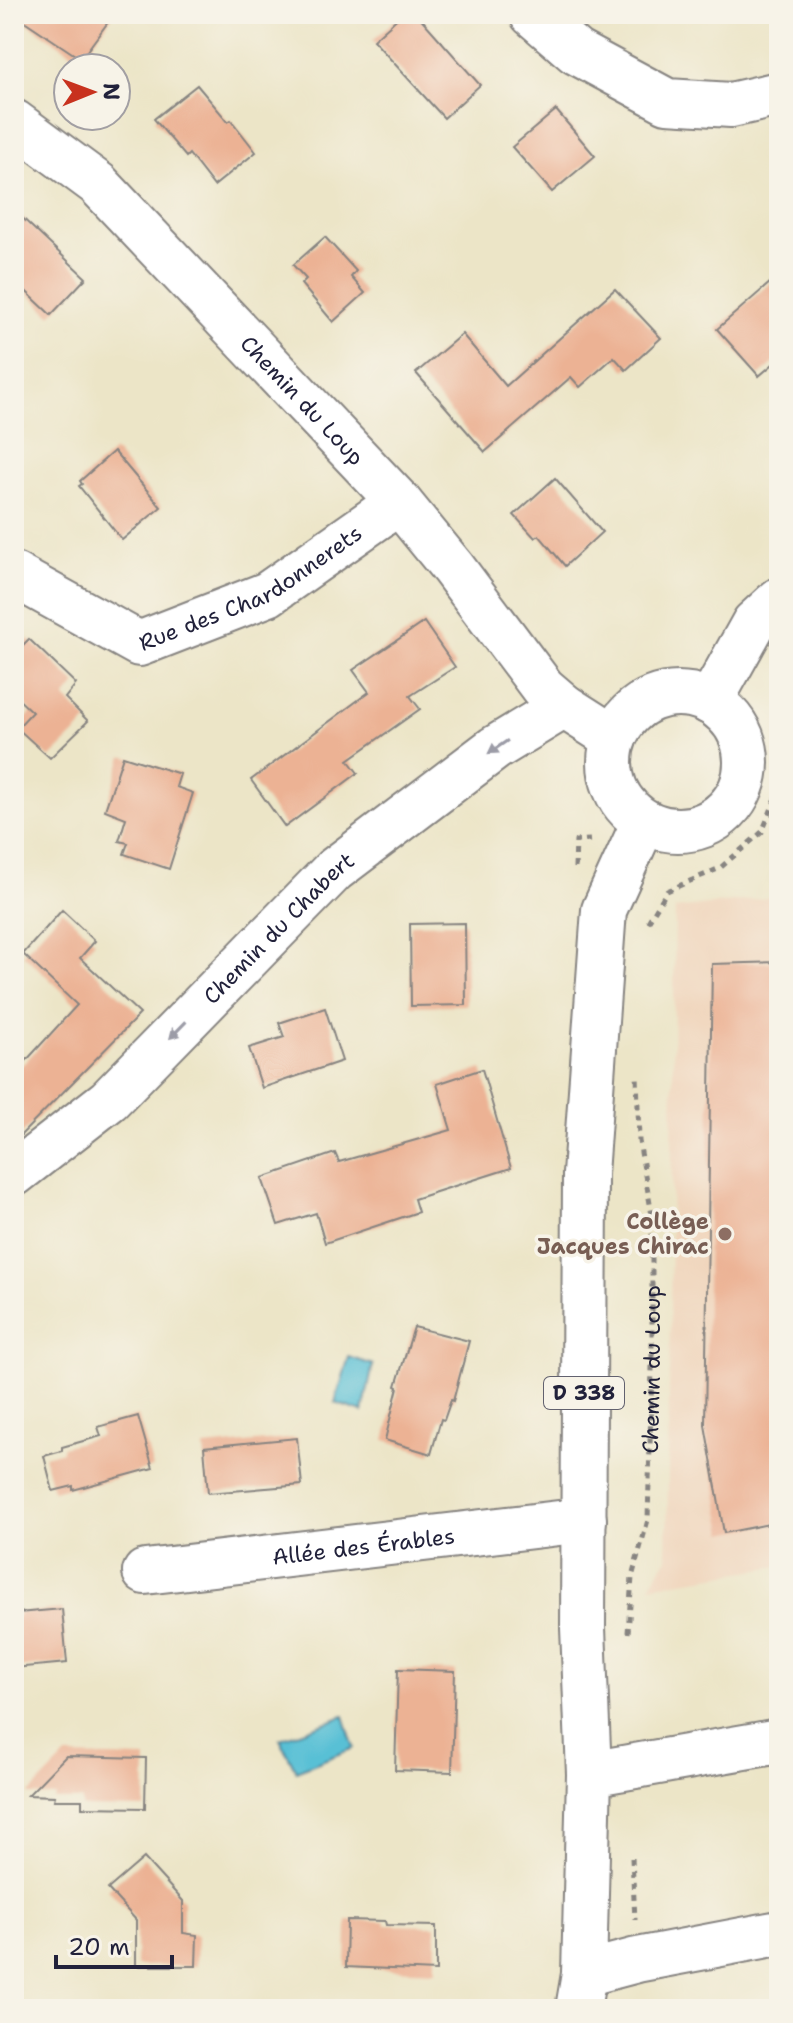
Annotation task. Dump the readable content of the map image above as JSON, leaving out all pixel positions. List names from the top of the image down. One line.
{"streets":{"street":["Chemin du Loup","Rue des Chardonnerets","Chemin du Chabert","D 338","Allée des Érables"]},"crossings":[["Chemin du Loup","Rue des Chardonnerets"],["Chemin du Loup","Chemin du Chabert"],["Chemin du Loup","D 338"],["D 338","Allée des Érables"]],"one_way":["Chemin du Chabert"],"places":["Collège Jacques Chirac"],"scale_bar":"20 m","north":"right"}
